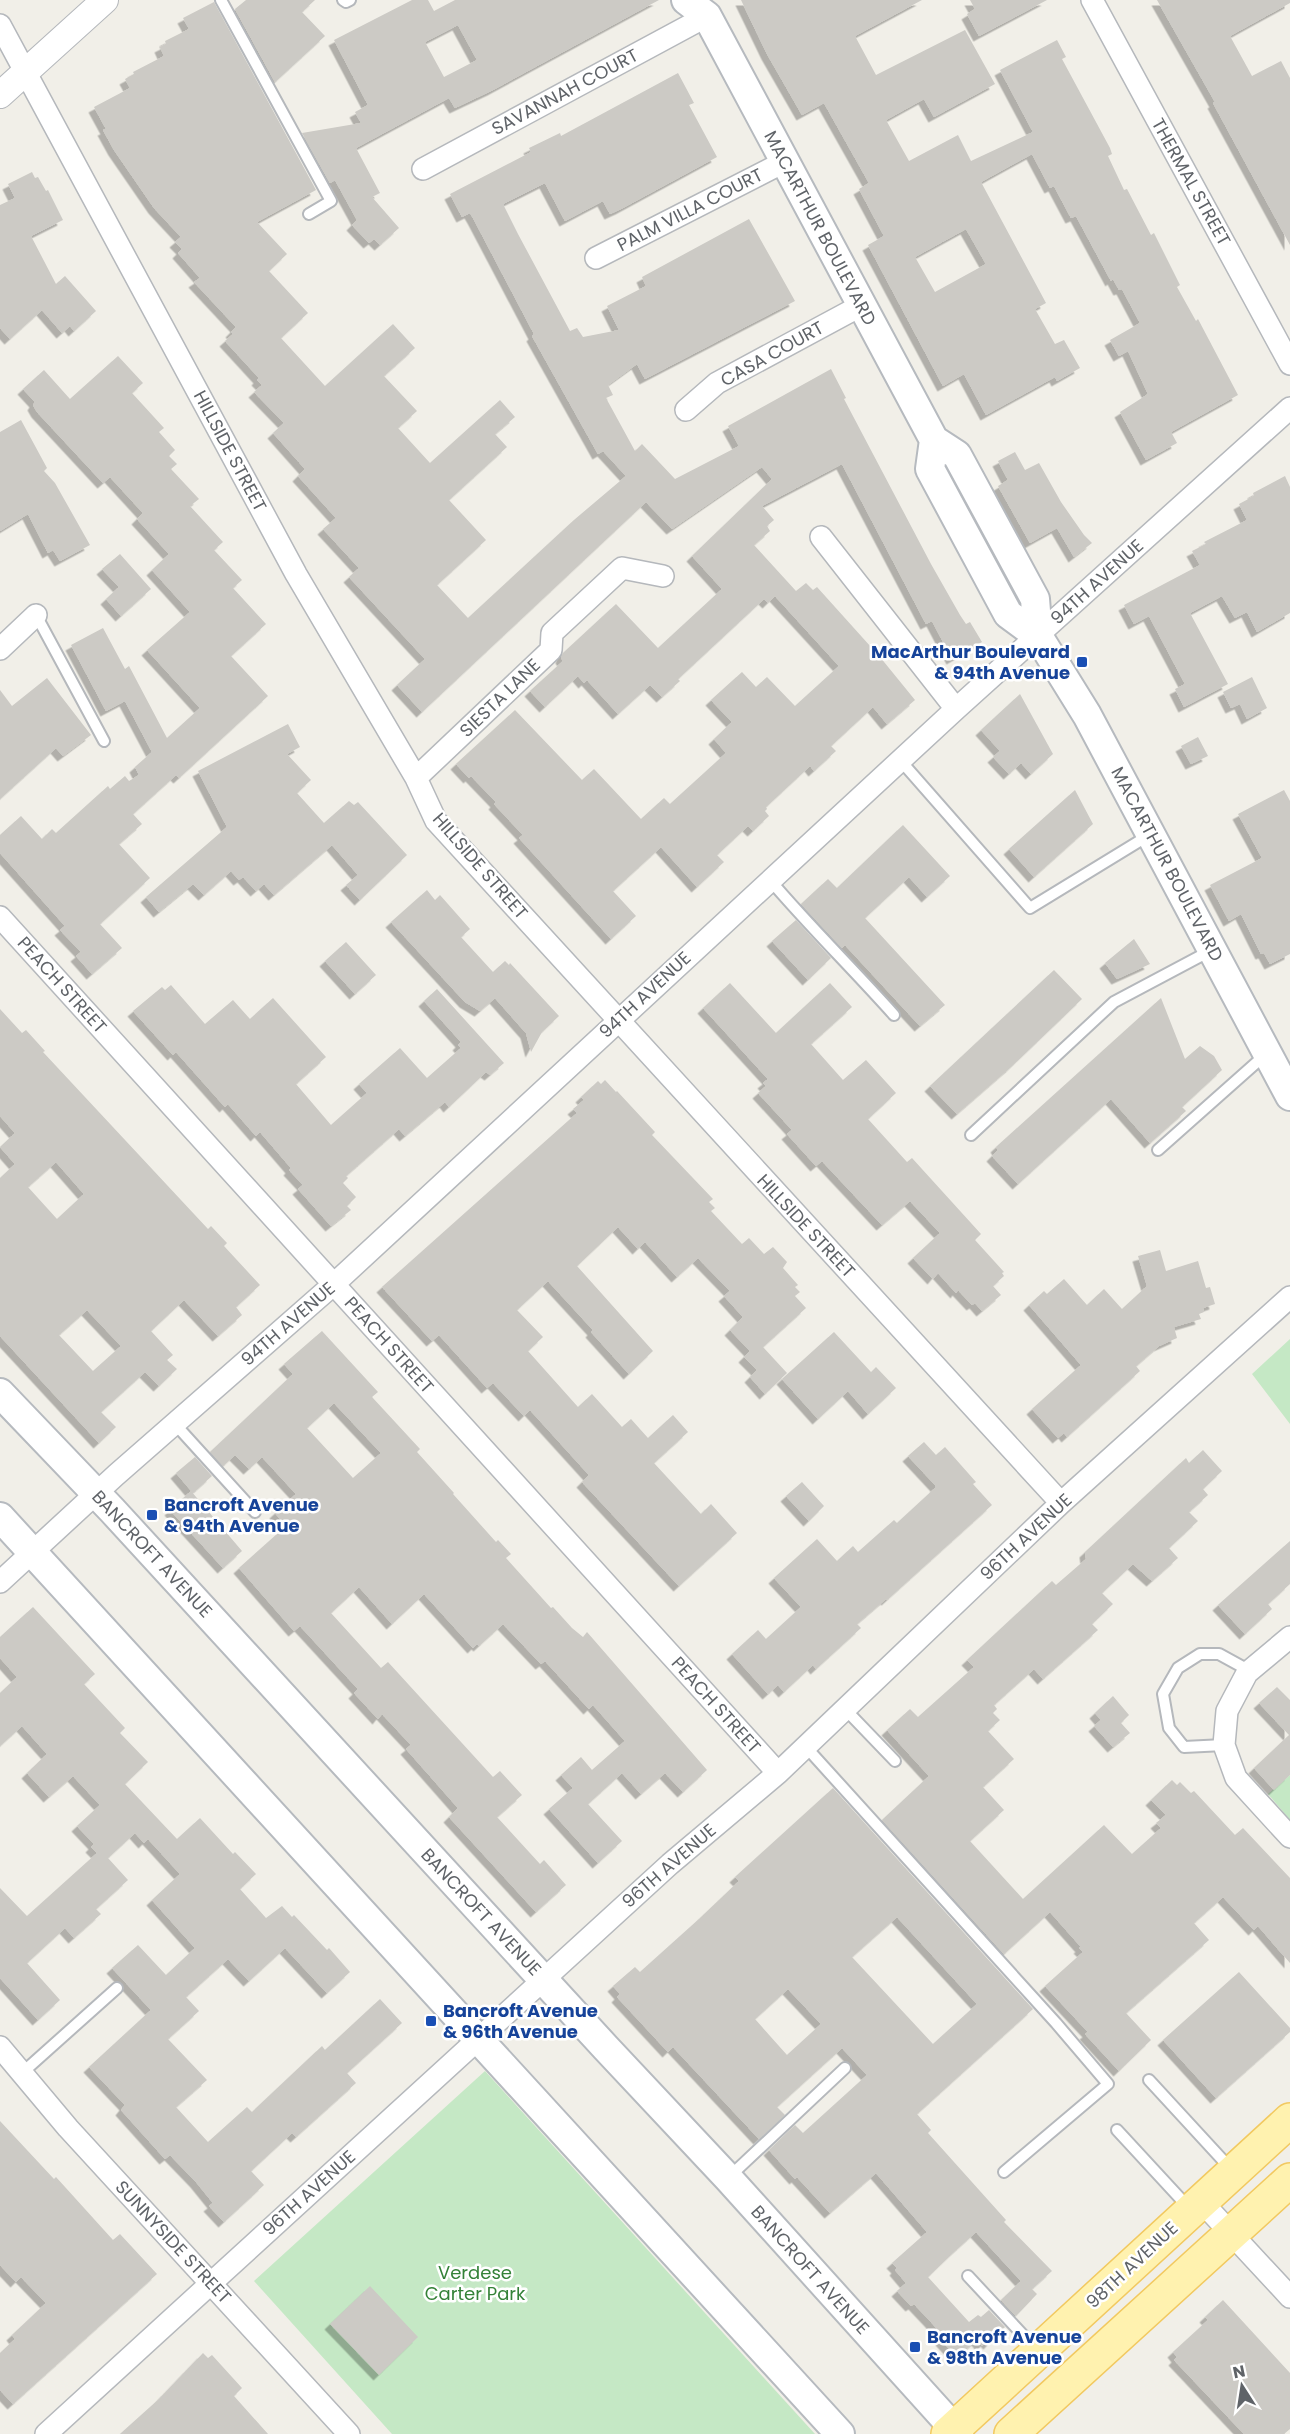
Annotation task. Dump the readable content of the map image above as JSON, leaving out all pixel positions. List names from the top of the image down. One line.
{"streets":{"main road":["MACARTHUR BOULEVARD","BANCROFT AVENUE","98TH AVENUE"],"street":["SAVANNAH COURT","THERMAL STREET","PALM VILLA COURT","CASA COURT","HILLSIDE STREET","94TH AVENUE","SIESTA LANE","PEACH STREET","96TH AVENUE","SUNNYSIDE STREET"]},"crossings":[["SAVANNAH COURT","MACARTHUR BOULEVARD"],["PALM VILLA COURT","MACARTHUR BOULEVARD"],["MACARTHUR BOULEVARD","CASA COURT"],["MACARTHUR BOULEVARD","94TH AVENUE"],["HILLSIDE STREET","94TH AVENUE"],["HILLSIDE STREET","SIESTA LANE"],["HILLSIDE STREET","96TH AVENUE"],["94TH AVENUE","PEACH STREET"],["94TH AVENUE","BANCROFT AVENUE"],["PEACH STREET","96TH AVENUE"],["96TH AVENUE","BANCROFT AVENUE"],["96TH AVENUE","SUNNYSIDE STREET"],["BANCROFT AVENUE","98TH AVENUE"]],"parks":["Verdese Carter Park"],"places":{"transit":["MacArthur Boulevard & 94th Avenue","Bancroft Avenue & 94th Avenue","Bancroft Avenue & 96th Avenue","Bancroft Avenue & 98th Avenue"]},"north":"top"}
